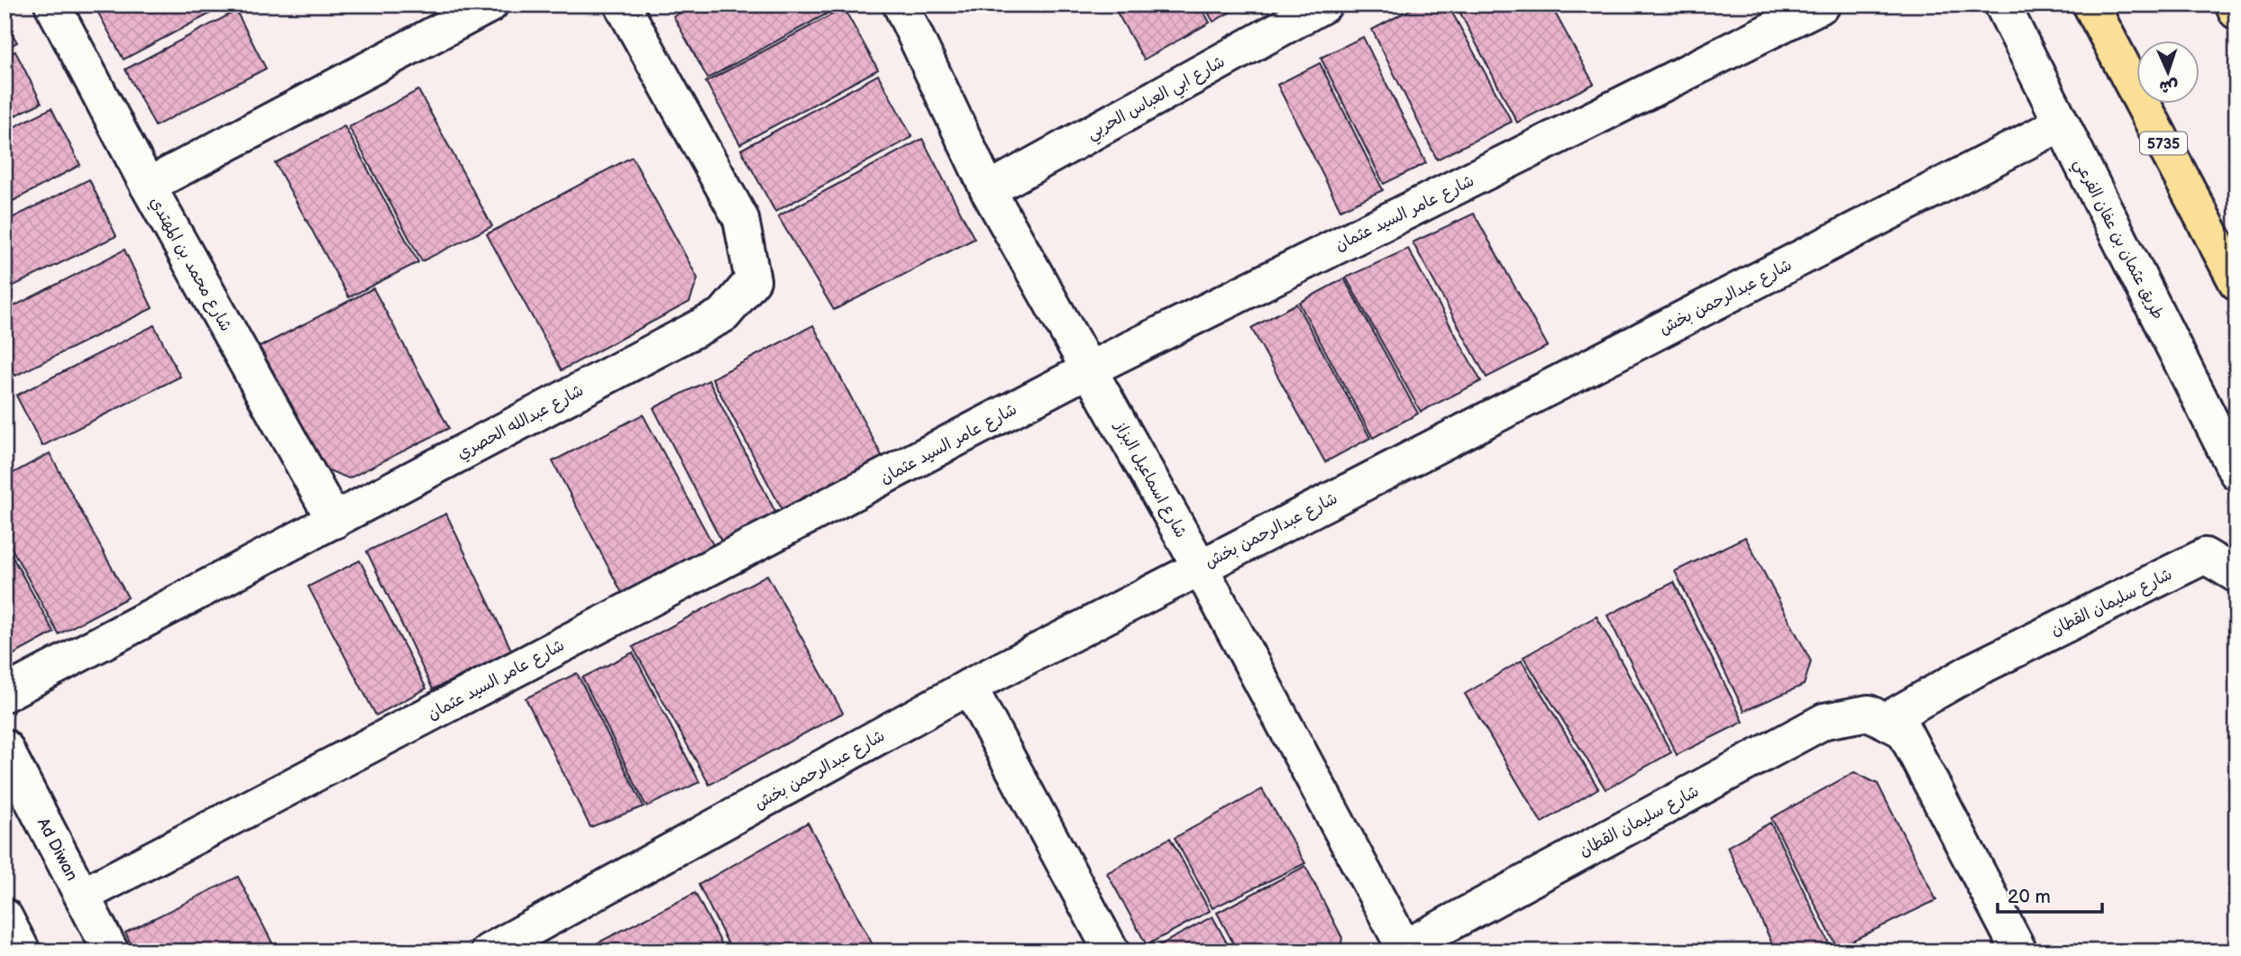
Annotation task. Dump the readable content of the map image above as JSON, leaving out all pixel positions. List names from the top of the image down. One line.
{"streets":{"main road":["5735"],"street":["شارع ابي العباس الحربي","شارع عامر السيد عثمان","طريق عثمان بن عفان الفرعي","شارع محمد بن المهتدي","شارع عبدالرحمن بخش","شارع عبدالله الحصري","شارع اسماعيل البزاز","شارع سليمان القطان","Ad Diwan"]},"crossings":[["شارع ابي العباس الحربي","شارع اسماعيل البزاز"],["شارع عامر السيد عثمان","شارع اسماعيل البزاز"],["شارع عامر السيد عثمان","Ad Diwan"],["طريق عثمان بن عفان الفرعي","شارع عبدالرحمن بخش"],["شارع محمد بن المهتدي","شارع عبدالله الحصري"],["شارع عبدالرحمن بخش","شارع اسماعيل البزاز"],["شارع اسماعيل البزاز","شارع سليمان القطان"]],"scale_bar":"20 m","north":"bottom"}
